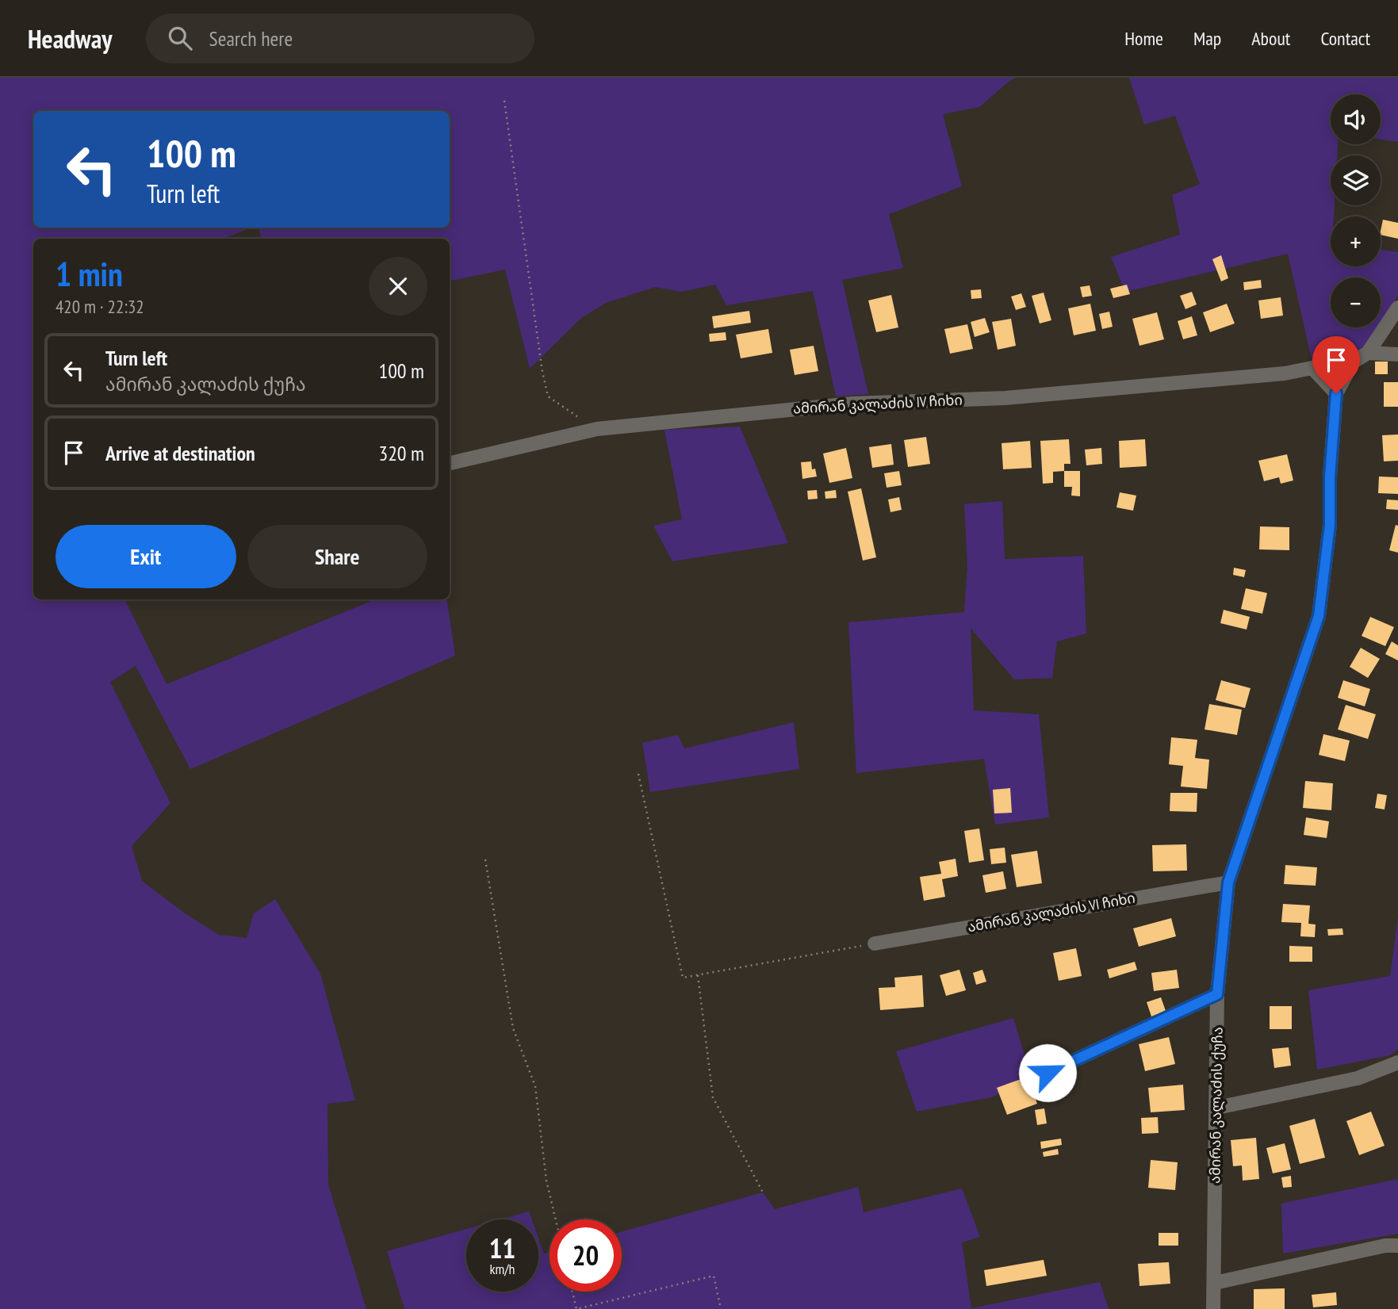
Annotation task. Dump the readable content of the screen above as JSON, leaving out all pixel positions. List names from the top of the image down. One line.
{"streets":{"street":["ამირან კალაძის IV ჩიხი","ამირან კალაძის VI ჩიხი","ამირან კალაძის ქუჩა"]},"crossings":[["ამირან კალაძის IV ჩიხი","ამირან კალაძის ქუჩა"],["ამირან კალაძის VI ჩიხი","ამირან კალაძის ქუჩა"]],"page":{"header":"Headway","search":"Search here","nav":["Home","Map","About","Contact"],"map_buttons":["+","−"],"turn":["100 m","Turn left"],"heading":["1 min","420 m · 22:32"],"list":[{"name":"Turn left","note":"ამირან კალაძის ქუჩა","value":"100 m"},{"name":"Arrive at destination","value":"320 m"}],"buttons":["Exit","Share"],"speed":"11 km/h","limit":"20"}}
